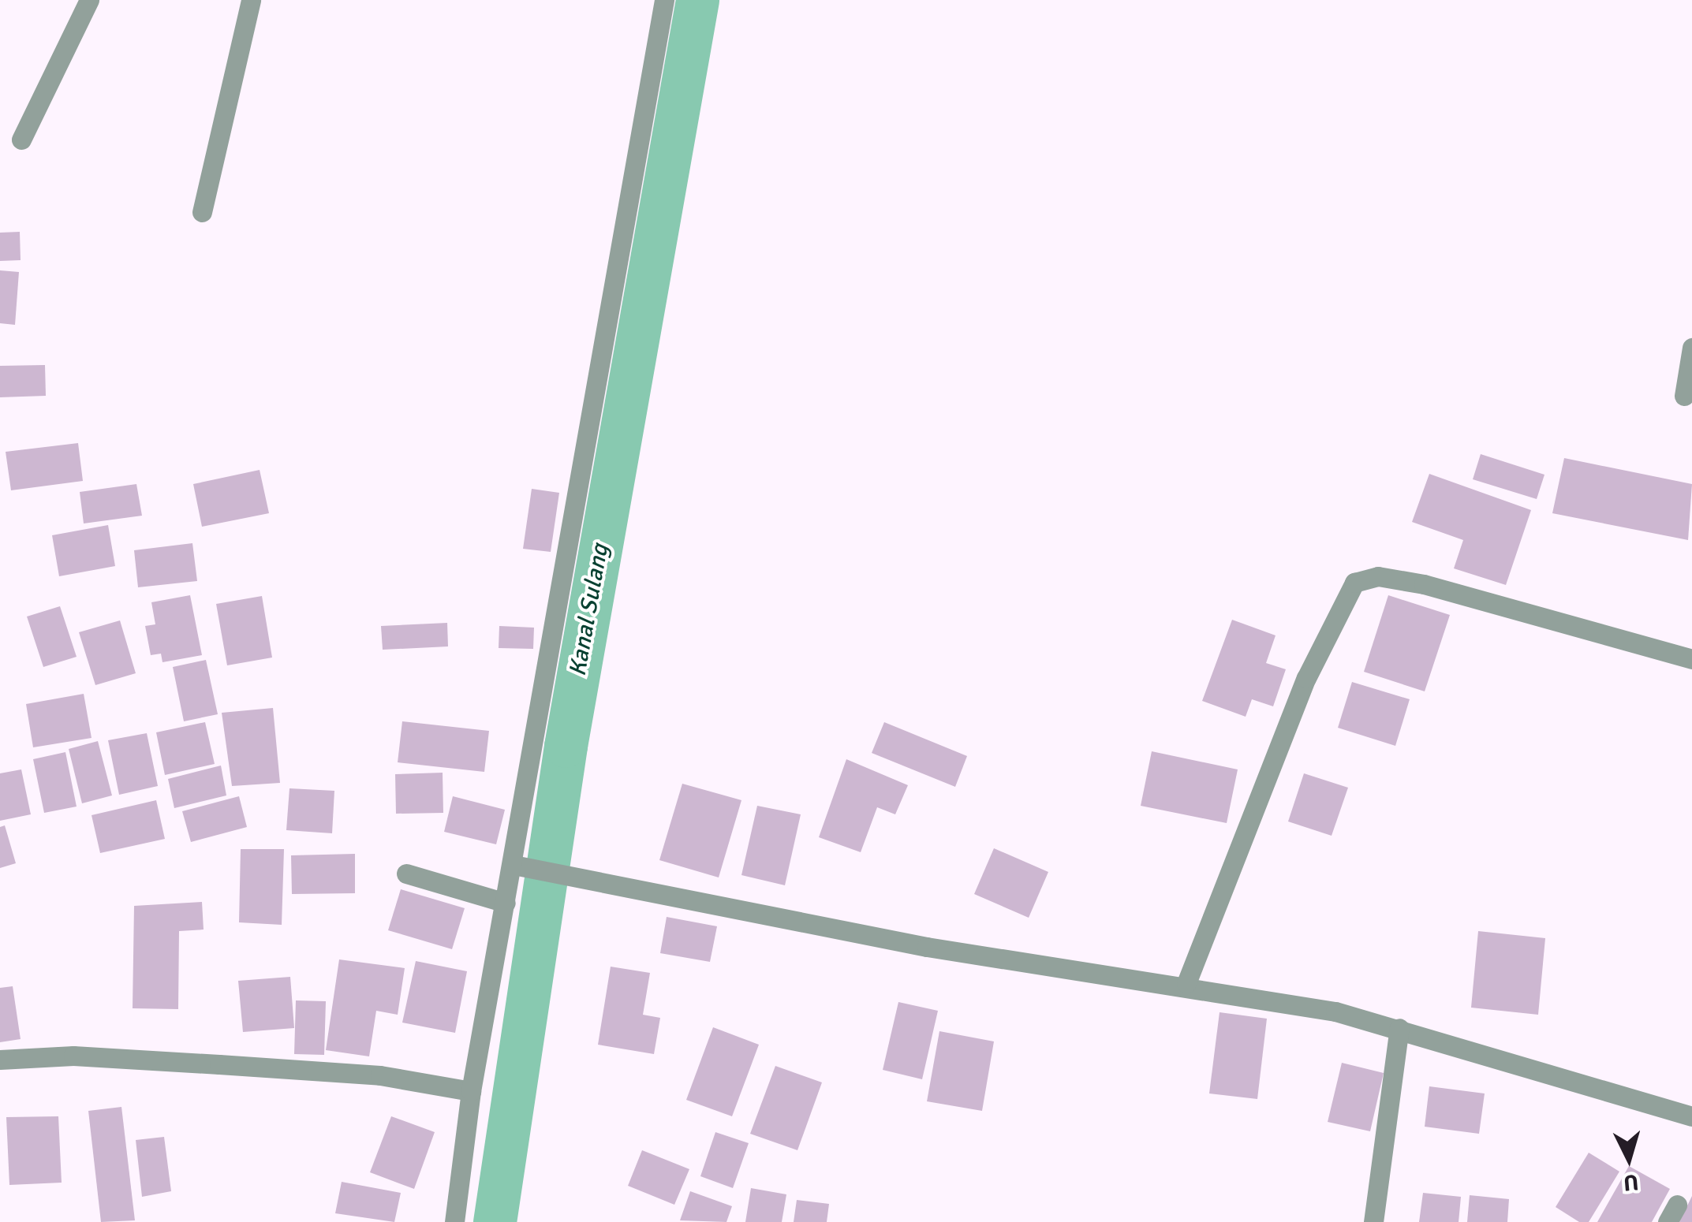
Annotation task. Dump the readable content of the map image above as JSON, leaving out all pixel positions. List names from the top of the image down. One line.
{"water":["Kanal Sulang"],"north":"bottom"}
